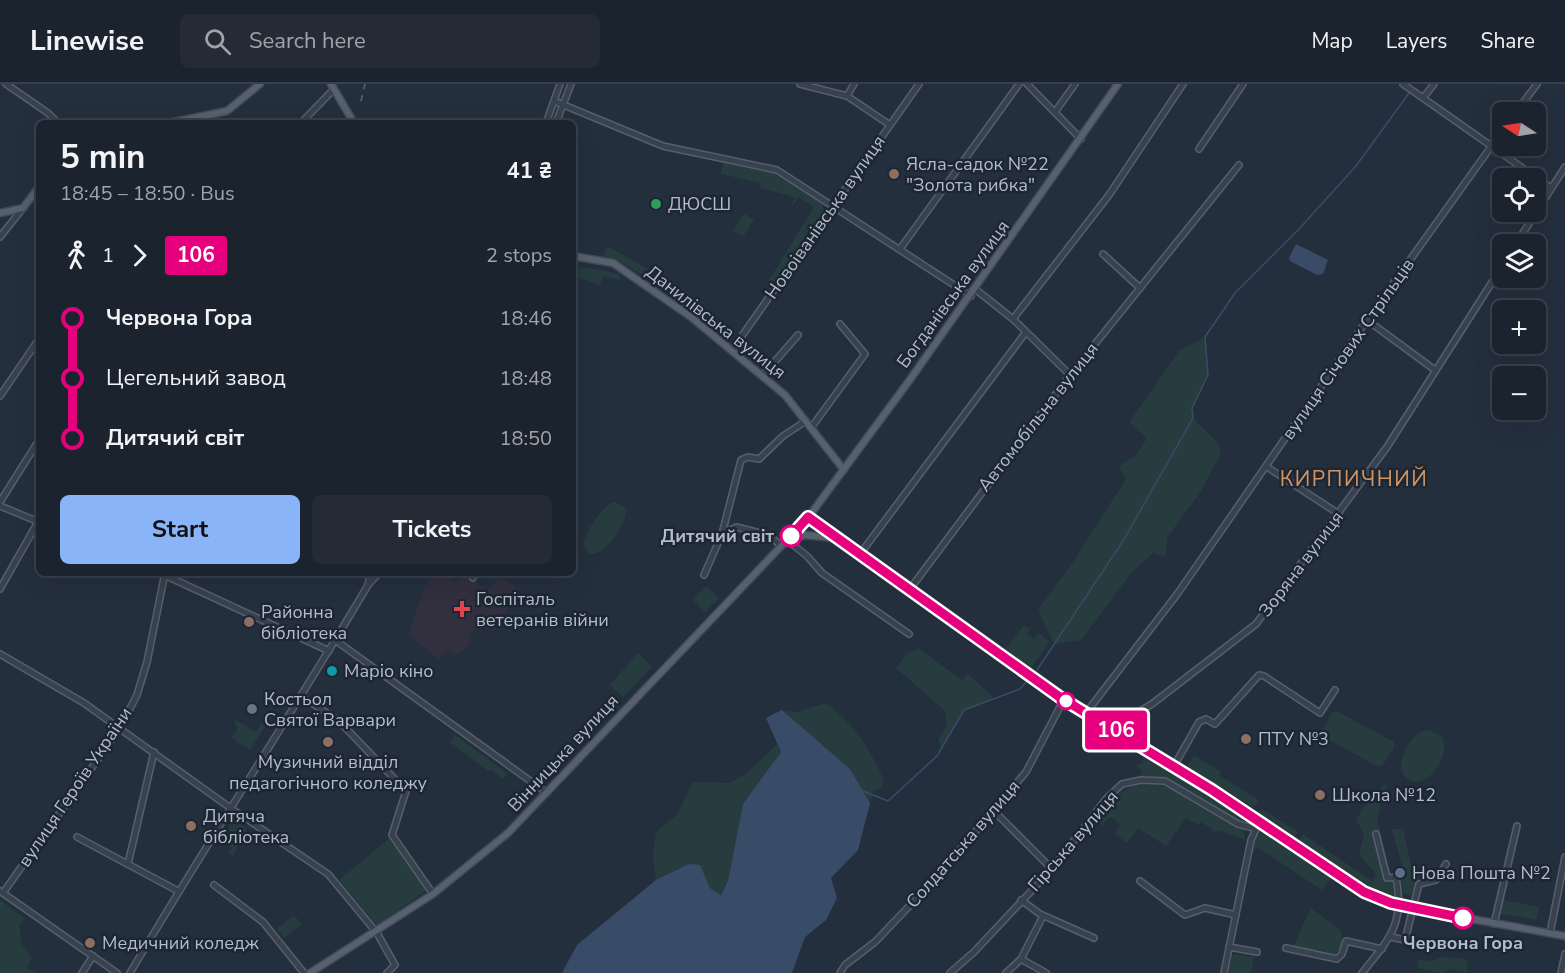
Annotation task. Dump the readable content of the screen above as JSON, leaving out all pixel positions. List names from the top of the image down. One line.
{"streets":{"main road":["Богданівська вулиця","Данилівська вулиця","Вінницька вулиця"],"street":["Новоіванівська вулиця","вулиця Січових Стрільців","Автомобільна вулиця","Зоряна вулиця","вулиця Героїв України","Гірська вулиця","Солдатська вулиця"]},"crossings":[["Новоіванівська вулиця","Данилівська вулиця"],["Богданівська вулиця","Данилівська вулиця"],["Богданівська вулиця","Вінницька вулиця"]],"districts":["КИРПИЧНИЙ"],"places":{"other":["Ясла-садок №22 \"Золота рибка\"","ДЮСШ","Дитячий світ","Районна бібліотека","Маріо кіно","Костьол Святої Варвари","ПТУ №3","Музичний відділ педагогічного коледжу","Школа №12","Дитяча бібліотека","Нова Пошта №2","Червона Гора","Медичний коледж"],"health":["Госпіталь ветеранів війни"]},"lines":["bus line 106"],"north":"left","page":{"header":"Linewise","search":"Search here","nav":["Map","Layers","Share"],"on_map":"106","map_buttons":["+","−"],"heading":["5 min","18:45 – 18:50 · Bus","41 ₴"],"legs":["1","106","2 stops"],"list":[{"name":"Червона Гора","value":"18:46"},{"name":"Цегельний завод","value":"18:48"},{"name":"Дитячий світ","value":"18:50"}],"buttons":["Start","Tickets"]}}
